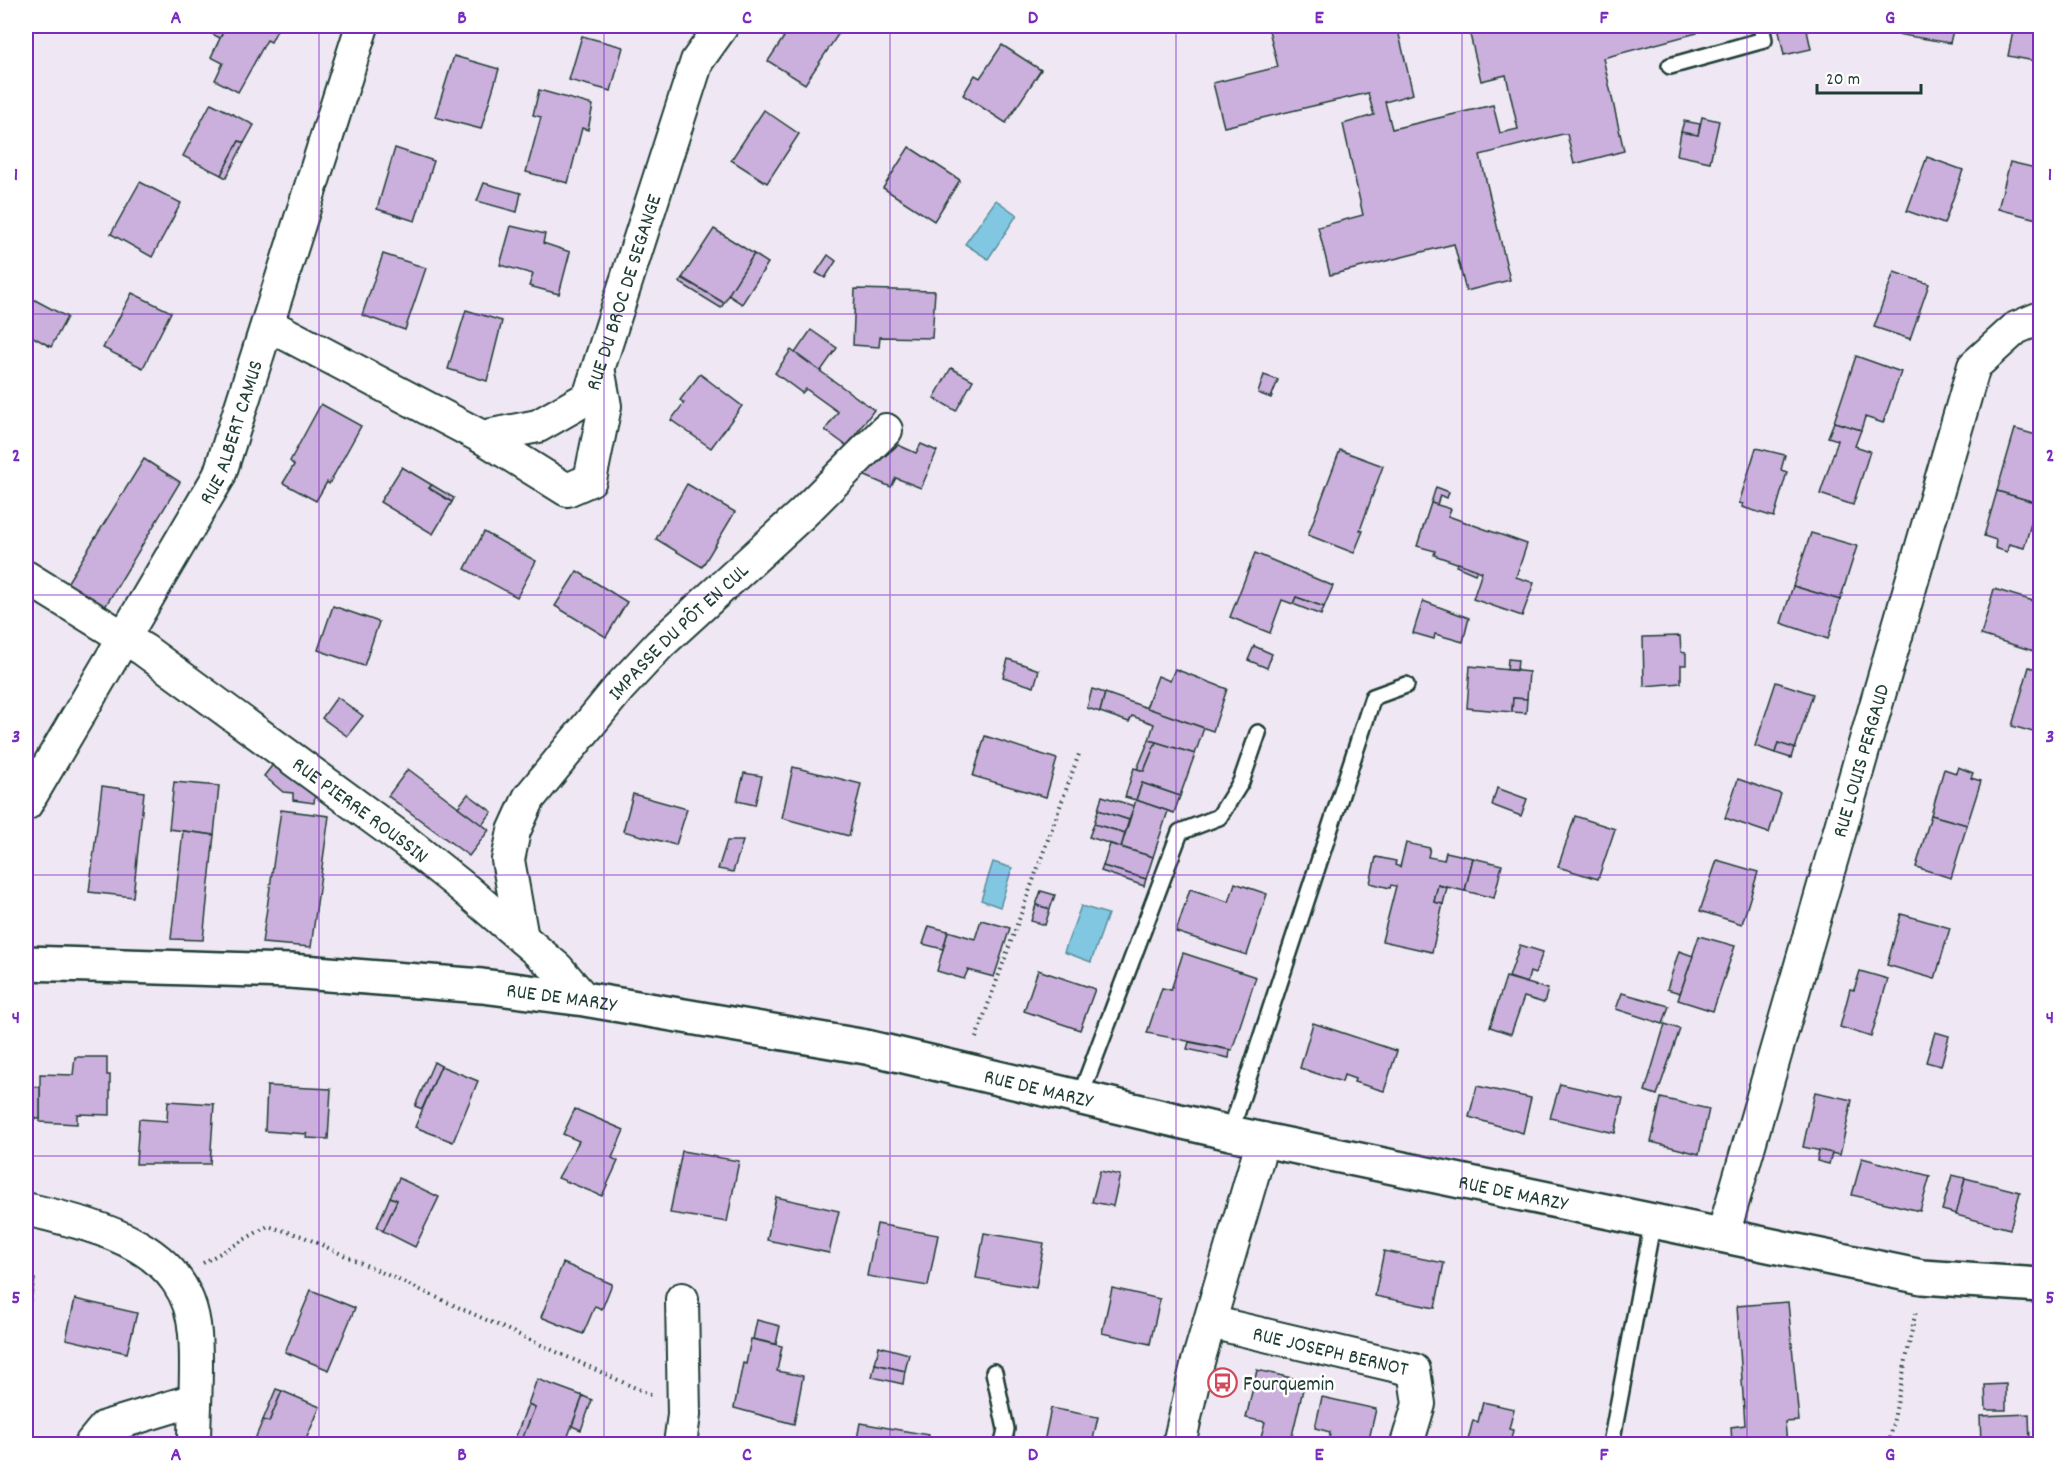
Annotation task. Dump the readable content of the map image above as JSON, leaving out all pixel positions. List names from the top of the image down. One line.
{"streets":{"main road":["RUE DE MARZY"],"street":["RUE DU BROC DE SEGANGE","RUE ALBERT CAMUS","IMPASSE DU PÔT EN CUL","RUE LOUIS PERGAUD","RUE PIERRE ROUSSIN","RUE JOSEPH BERNOT"]},"crossings":[["RUE ALBERT CAMUS","RUE PIERRE ROUSSIN"],["RUE LOUIS PERGAUD","RUE DE MARZY"],["RUE PIERRE ROUSSIN","RUE DE MARZY"]],"places":{"bus stop":["Fourquemin"]},"scale_bar":"20 m","grid":{"columns":["A","B","C","D","E","F","G"],"rows":["1","2","3","4","5"]}}
